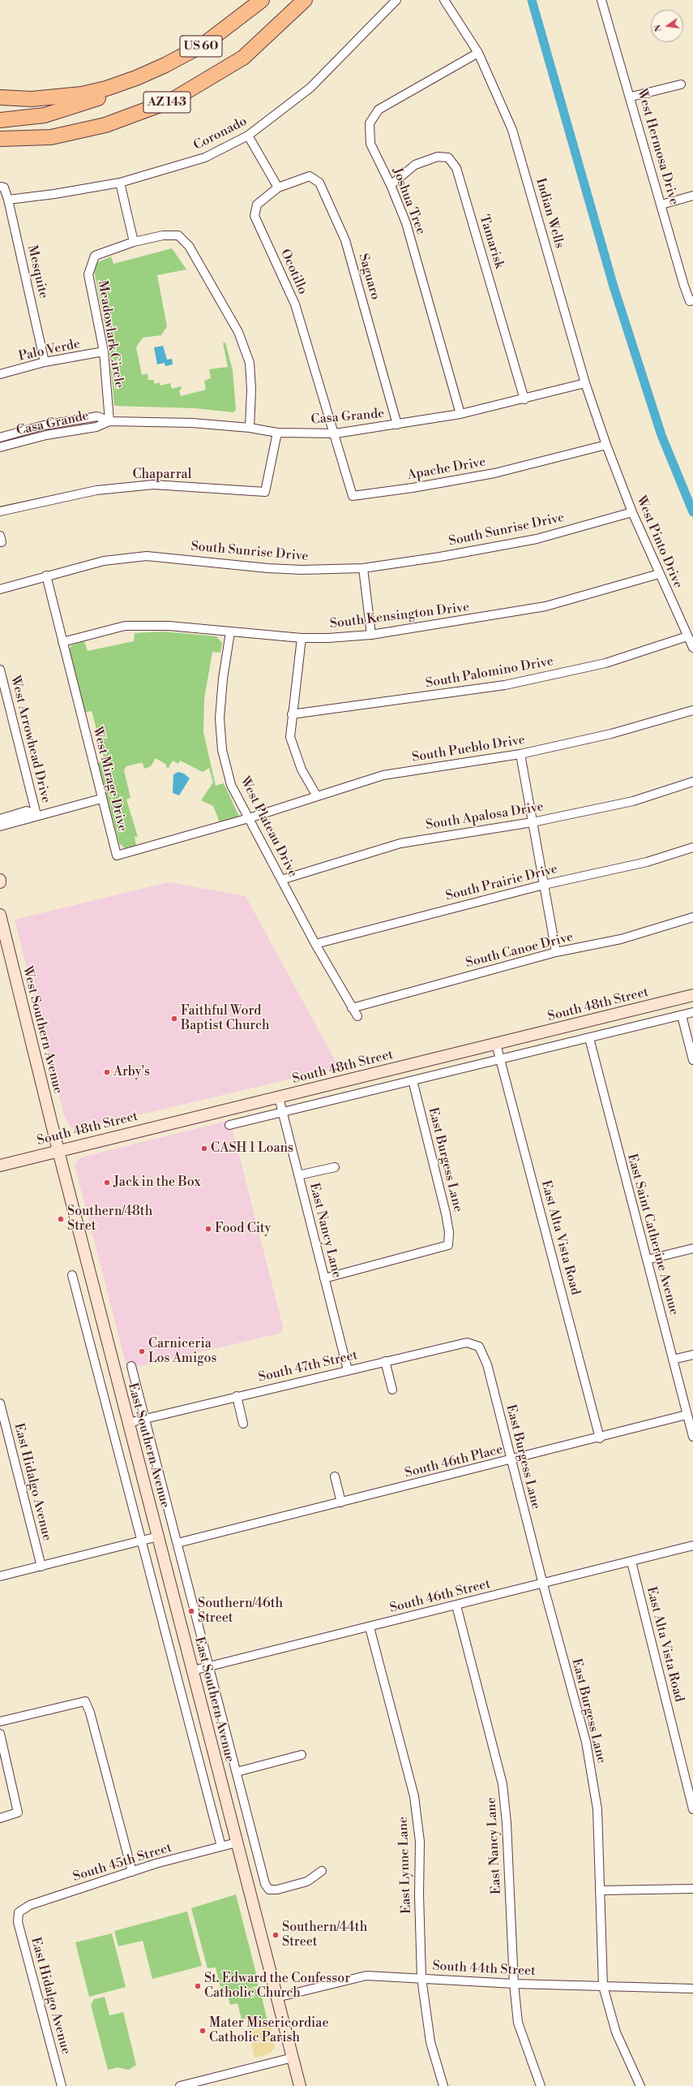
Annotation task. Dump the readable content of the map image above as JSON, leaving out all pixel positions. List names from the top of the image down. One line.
{"streets":{"highway":["US 60","AZ 143"],"main road":["South 48th Street","West Southern Avenue","East Southern Avenue"],"street":["Coronado","West Hermosa Drive","Joshua Tree","Indian Wells","Tamarisk","Mesquite","Ocotillo","Saguaro","Meadowlark Circle","Palo Verde","Casa Grande","Apache Drive","Chaparral","South Sunrise Drive","West Pinto Drive","South Kensington Drive","South Palomino Drive","West Arrowhead Drive","South Pueblo Drive","West Mirage Drive","South Apalosa Drive","West Plateau Drive","South Prairie Drive","South Canoe Drive","East Burgess Lane","East Nancy Lane","East Saint Catherine Avenue","East Alta Vista Road","South 47th Street","South 46th Place","East Hidalgo Avenue","South 46th Street","South 45th Street","East Lynne Lane","South 44th Street"]},"crossings":[["Coronado","Mesquite"],["Joshua Tree","Indian Wells"],["Joshua Tree","Tamarisk"],["Joshua Tree","Casa Grande"],["Indian Wells","Casa Grande"],["Indian Wells","Apache Drive"],["Indian Wells","West Pinto Drive"],["Tamarisk","Casa Grande"],["Mesquite","Palo Verde"],["Ocotillo","Saguaro"],["Ocotillo","Casa Grande"],["Ocotillo","Apache Drive"],["Saguaro","Casa Grande"],["Meadowlark Circle","Palo Verde"],["Meadowlark Circle","Casa Grande"],["Casa Grande","Apache Drive"],["Casa Grande","Chaparral"],["Apache Drive","West Pinto Drive"],["South Sunrise Drive","West Pinto Drive"],["South Sunrise Drive","West Mirage Drive"],["West Pinto Drive","South Kensington Drive"],["West Pinto Drive","South Palomino Drive"],["South Kensington Drive","West Mirage Drive"],["South Kensington Drive","West Plateau Drive"],["South Pueblo Drive","West Mirage Drive"],["South Pueblo Drive","West Plateau Drive"],["West Mirage Drive","West Plateau Drive"],["South Apalosa Drive","West Plateau Drive"],["West Plateau Drive","South Prairie Drive"],["West Plateau Drive","South Canoe Drive"],["South 48th Street","West Southern Avenue"],["South 48th Street","East Nancy Lane"],["South 48th Street","East Alta Vista Road"],["South 48th Street","East Southern Avenue"],["West Southern Avenue","East Southern Avenue"],["East Burgess Lane","East Nancy Lane"],["East Burgess Lane","South 47th Street"],["East Burgess Lane","South 46th Place"],["East Burgess Lane","South 46th Street"],["East Burgess Lane","South 44th Street"],["East Nancy Lane","South 47th Street"],["East Nancy Lane","South 46th Street"],["East Nancy Lane","South 44th Street"],["East Saint Catherine Avenue","South 46th Place"],["East Alta Vista Road","South 46th Place"],["East Alta Vista Road","South 46th Street"],["South 47th Street","East Southern Avenue"],["East Southern Avenue","South 46th Place"],["East Southern Avenue","South 46th Street"],["East Southern Avenue","South 45th Street"],["East Southern Avenue","South 44th Street"],["East Hidalgo Avenue","South 45th Street"],["South 46th Street","East Lynne Lane"],["East Lynne Lane","South 44th Street"]],"places":["Faithful Word Baptist Church","Arby's","CASH 1 Loans","Jack in the Box","Southern/48th Stret","Food City","Carniceria Los Amigos","Southern/46th Street","Southern/44th Street","St. Edward the Confessor Catholic Church","Mater Misericordiae Catholic Parish"],"north":"left"}
